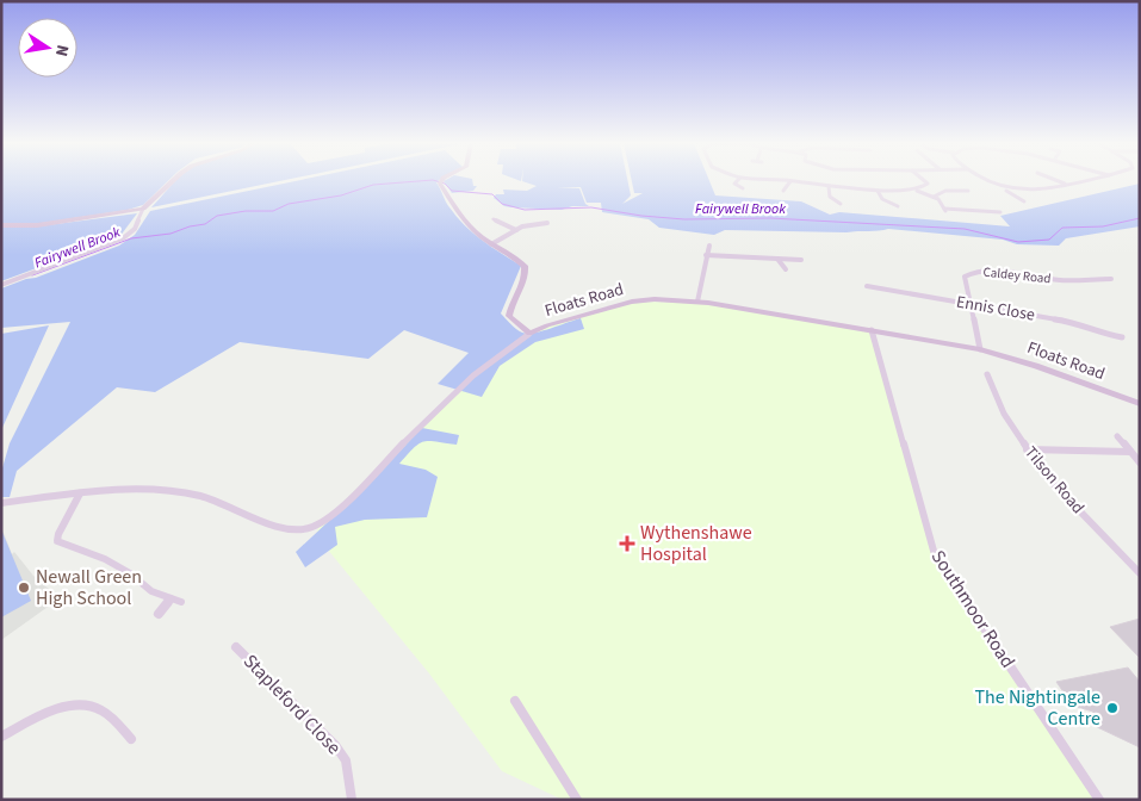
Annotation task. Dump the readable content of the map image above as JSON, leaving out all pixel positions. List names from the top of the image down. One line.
{"streets":{"street":["Caldey Road","Floats Road","Ennis Close","Tilson Road","Southmoor Road","Stapleford Close"]},"crossings":[["Caldey Road","Floats Road"],["Caldey Road","Ennis Close"],["Floats Road","Southmoor Road"]],"water":["Fairywell Brook"],"places":{"health":["Wythenshawe Hospital"],"other":["Newall Green High School","The Nightingale Centre"]},"north":"right"}
